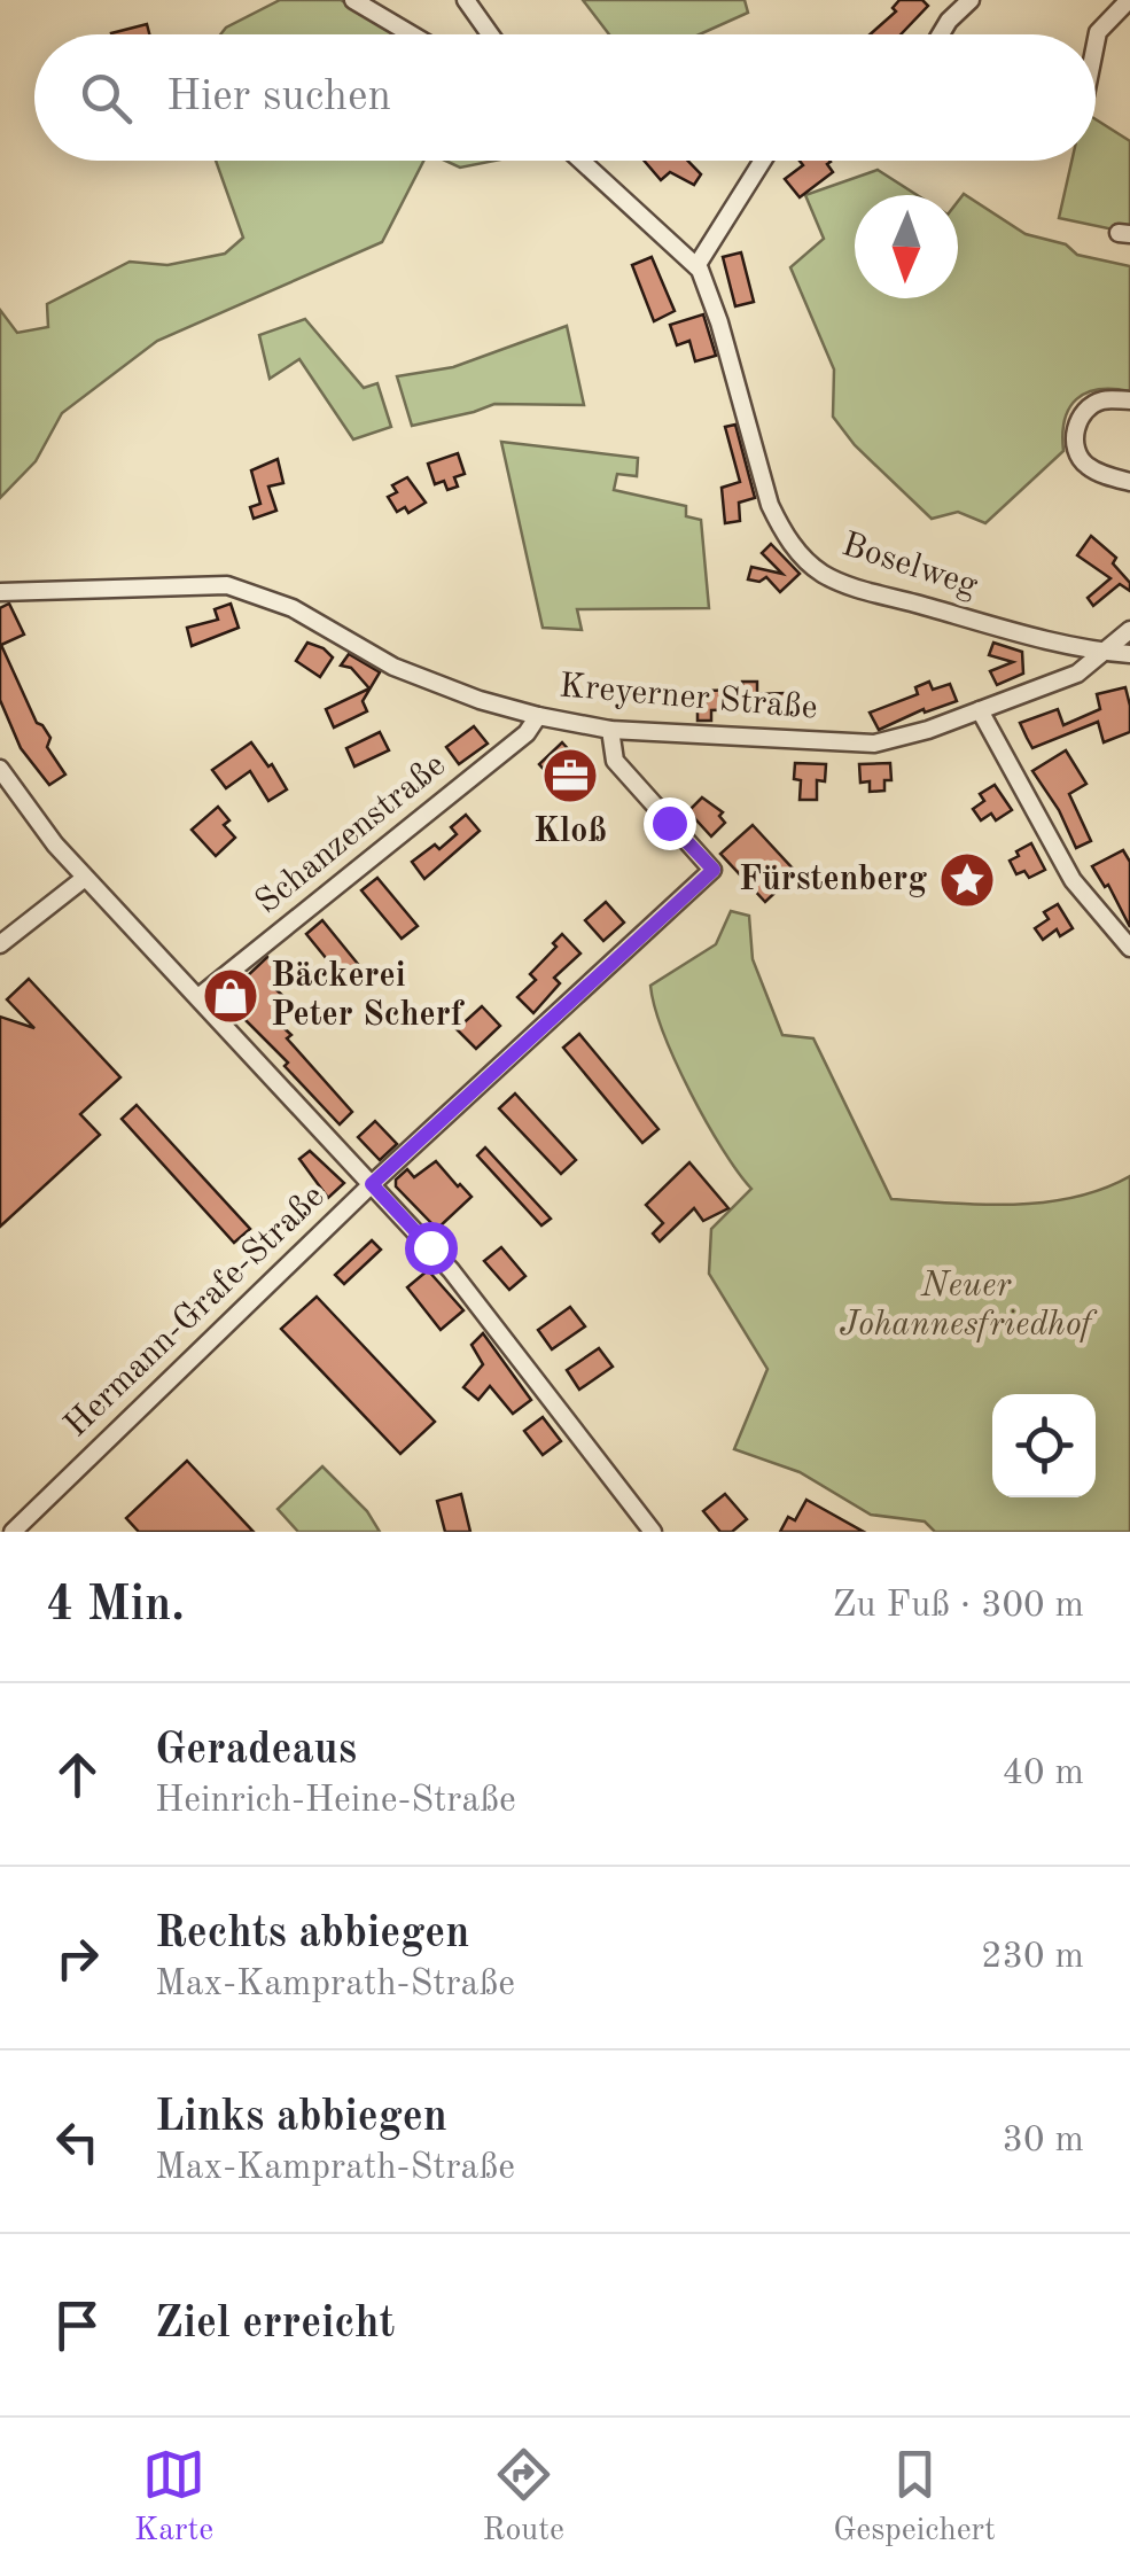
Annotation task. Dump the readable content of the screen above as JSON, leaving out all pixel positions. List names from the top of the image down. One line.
{"streets":{"street":["Boselweg","Kreyerner Straße","Schanzenstraße","Hermann-Grafe-Straße"]},"crossings":[["Boselweg","Kreyerner Straße"],["Kreyerner Straße","Schanzenstraße"],["Kreyerner Straße","Hermann-Grafe-Straße"]],"parks":["Neuer Johannesfriedhof"],"places":{"office":["Kloß"],"place":["Fürstenberg"],"shop":["Bäckerei Peter Scherf"]},"north":"bottom","page":{"search":"Hier suchen","heading":["4 Min.","Zu Fuß · 300 m"],"list":[["Geradeaus","Heinrich-Heine-Straße","40 m"],["Rechts abbiegen","Max-Kamprath-Straße","230 m"],["Links abbiegen","Max-Kamprath-Straße","30 m"],"Ziel erreicht"],"nav":["Karte","Route","Gespeichert"]}}
